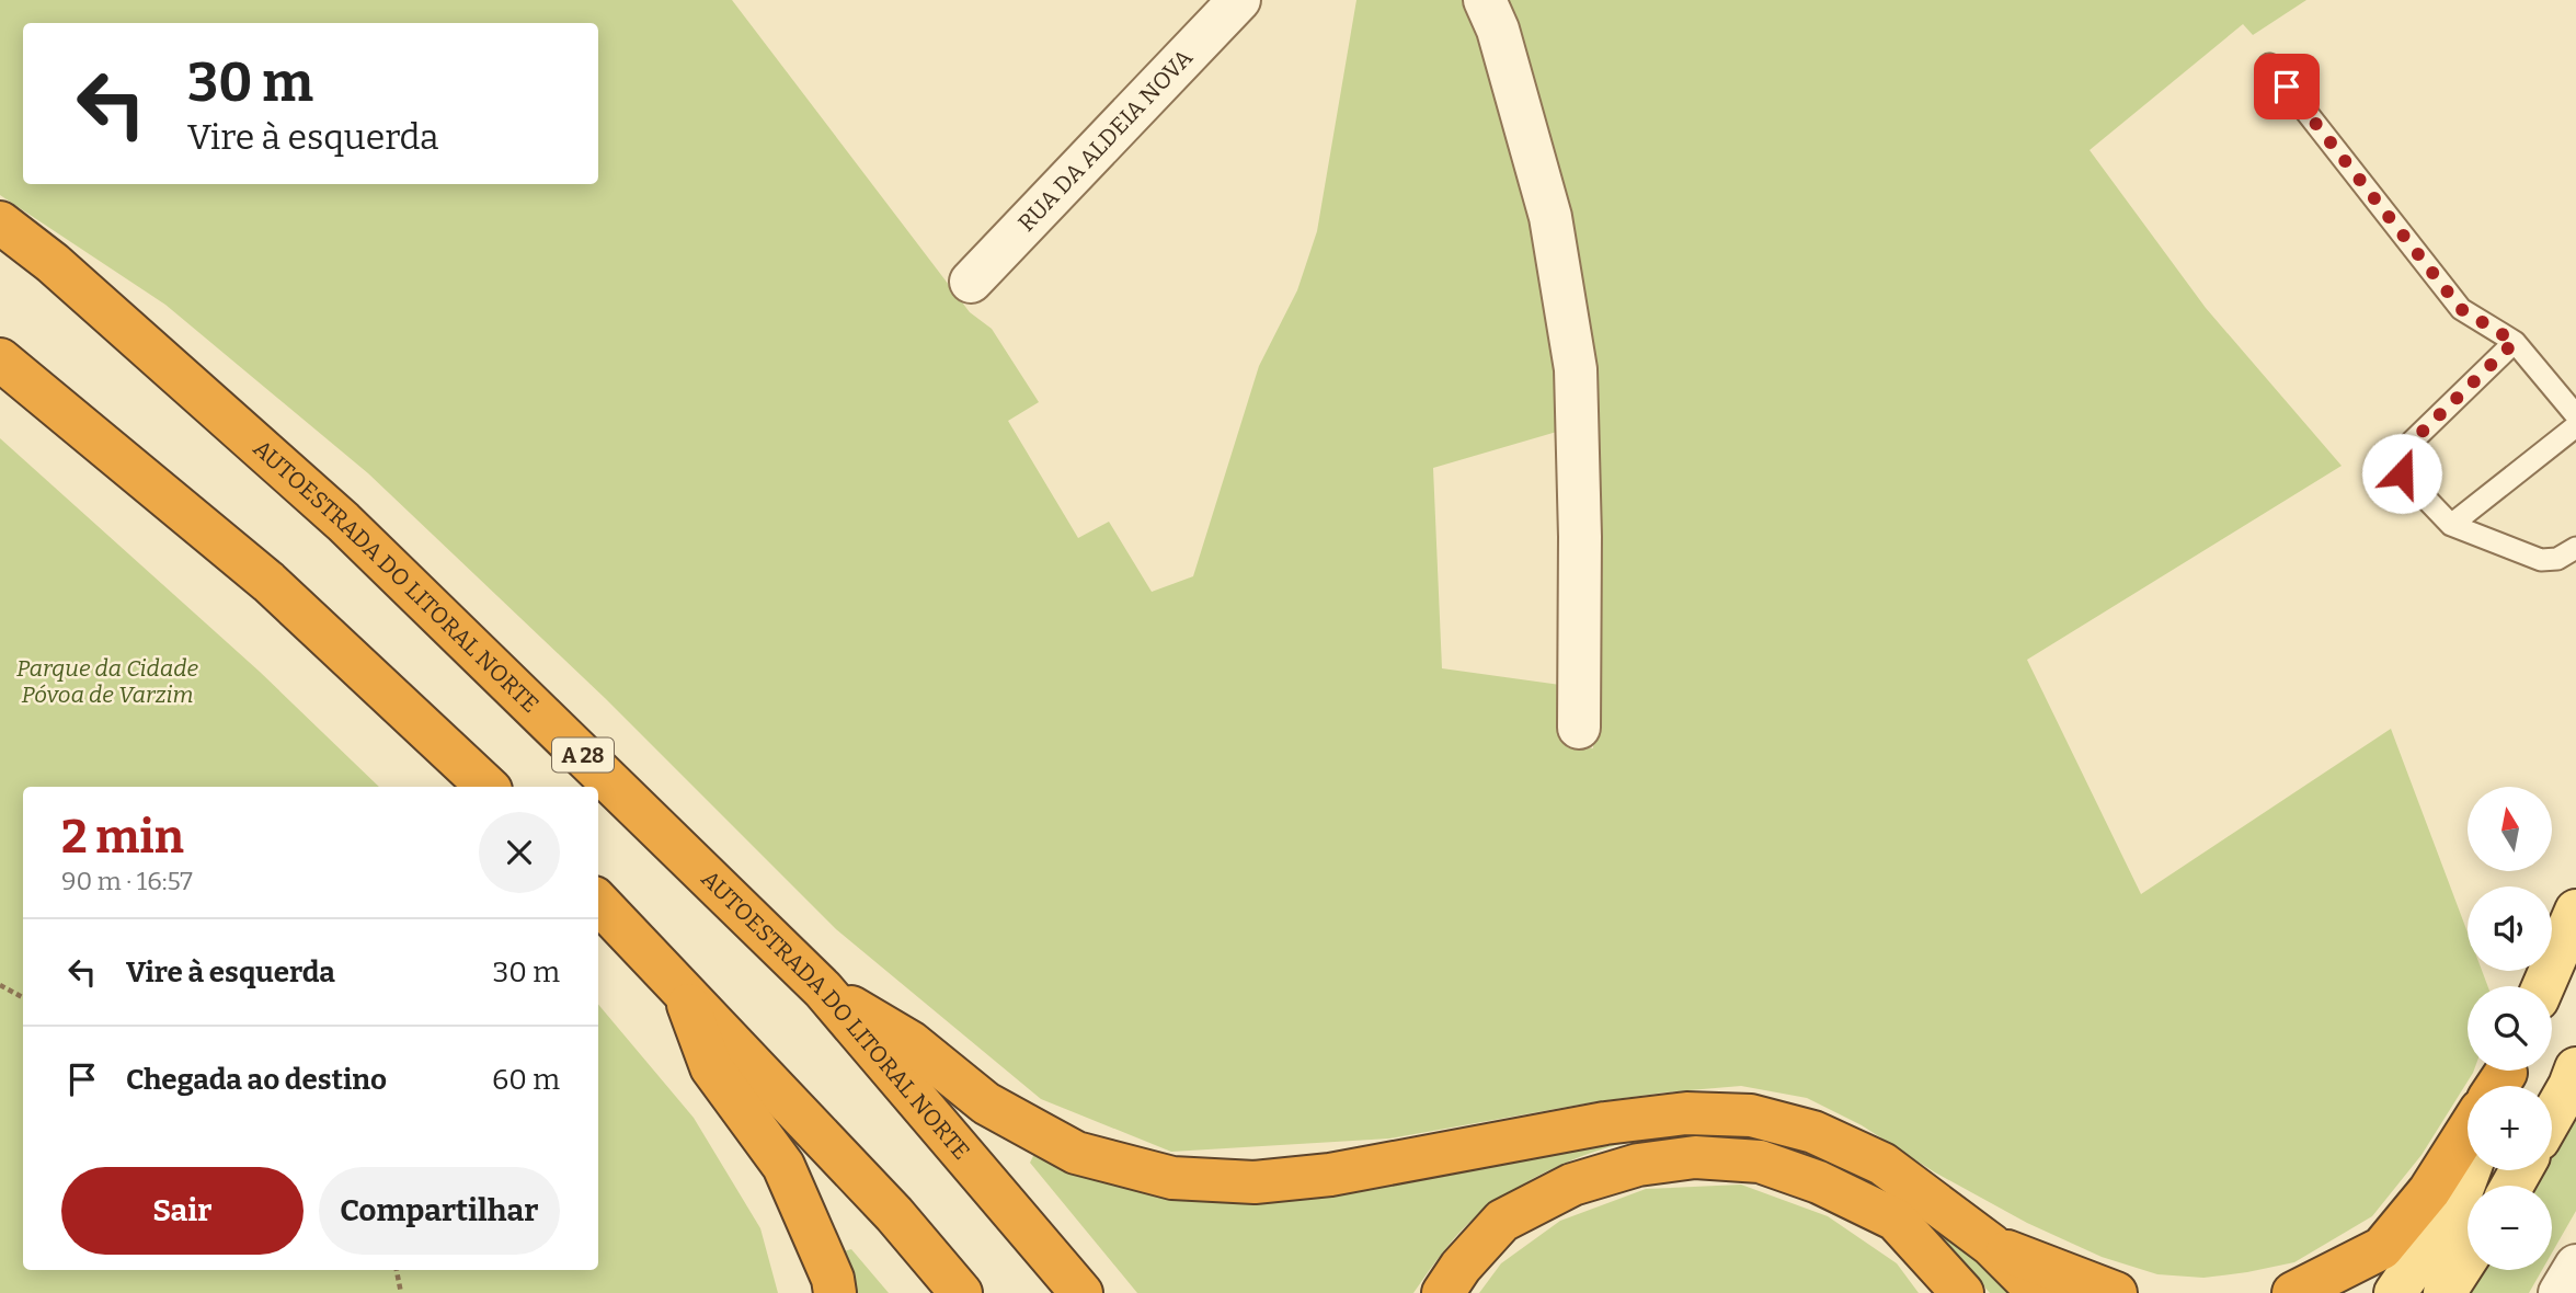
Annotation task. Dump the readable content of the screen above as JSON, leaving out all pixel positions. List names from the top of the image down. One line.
{"streets":{"highway":["AUTOESTRADA DO LITORAL NORTE","A 28"],"street":["RUA DA ALDEIA NOVA"]},"parks":["Parque da Cidade Póvoa de Varzim"],"north":"top","page":{"turn":["30 m","Vire à esquerda"],"map_buttons":["+","−"],"heading":["2 min","90 m · 16:57"],"list":[{"name":"Vire à esquerda","value":"30 m"},{"name":"Chegada ao destino","value":"60 m"}],"buttons":["Sair","Compartilhar"]}}
